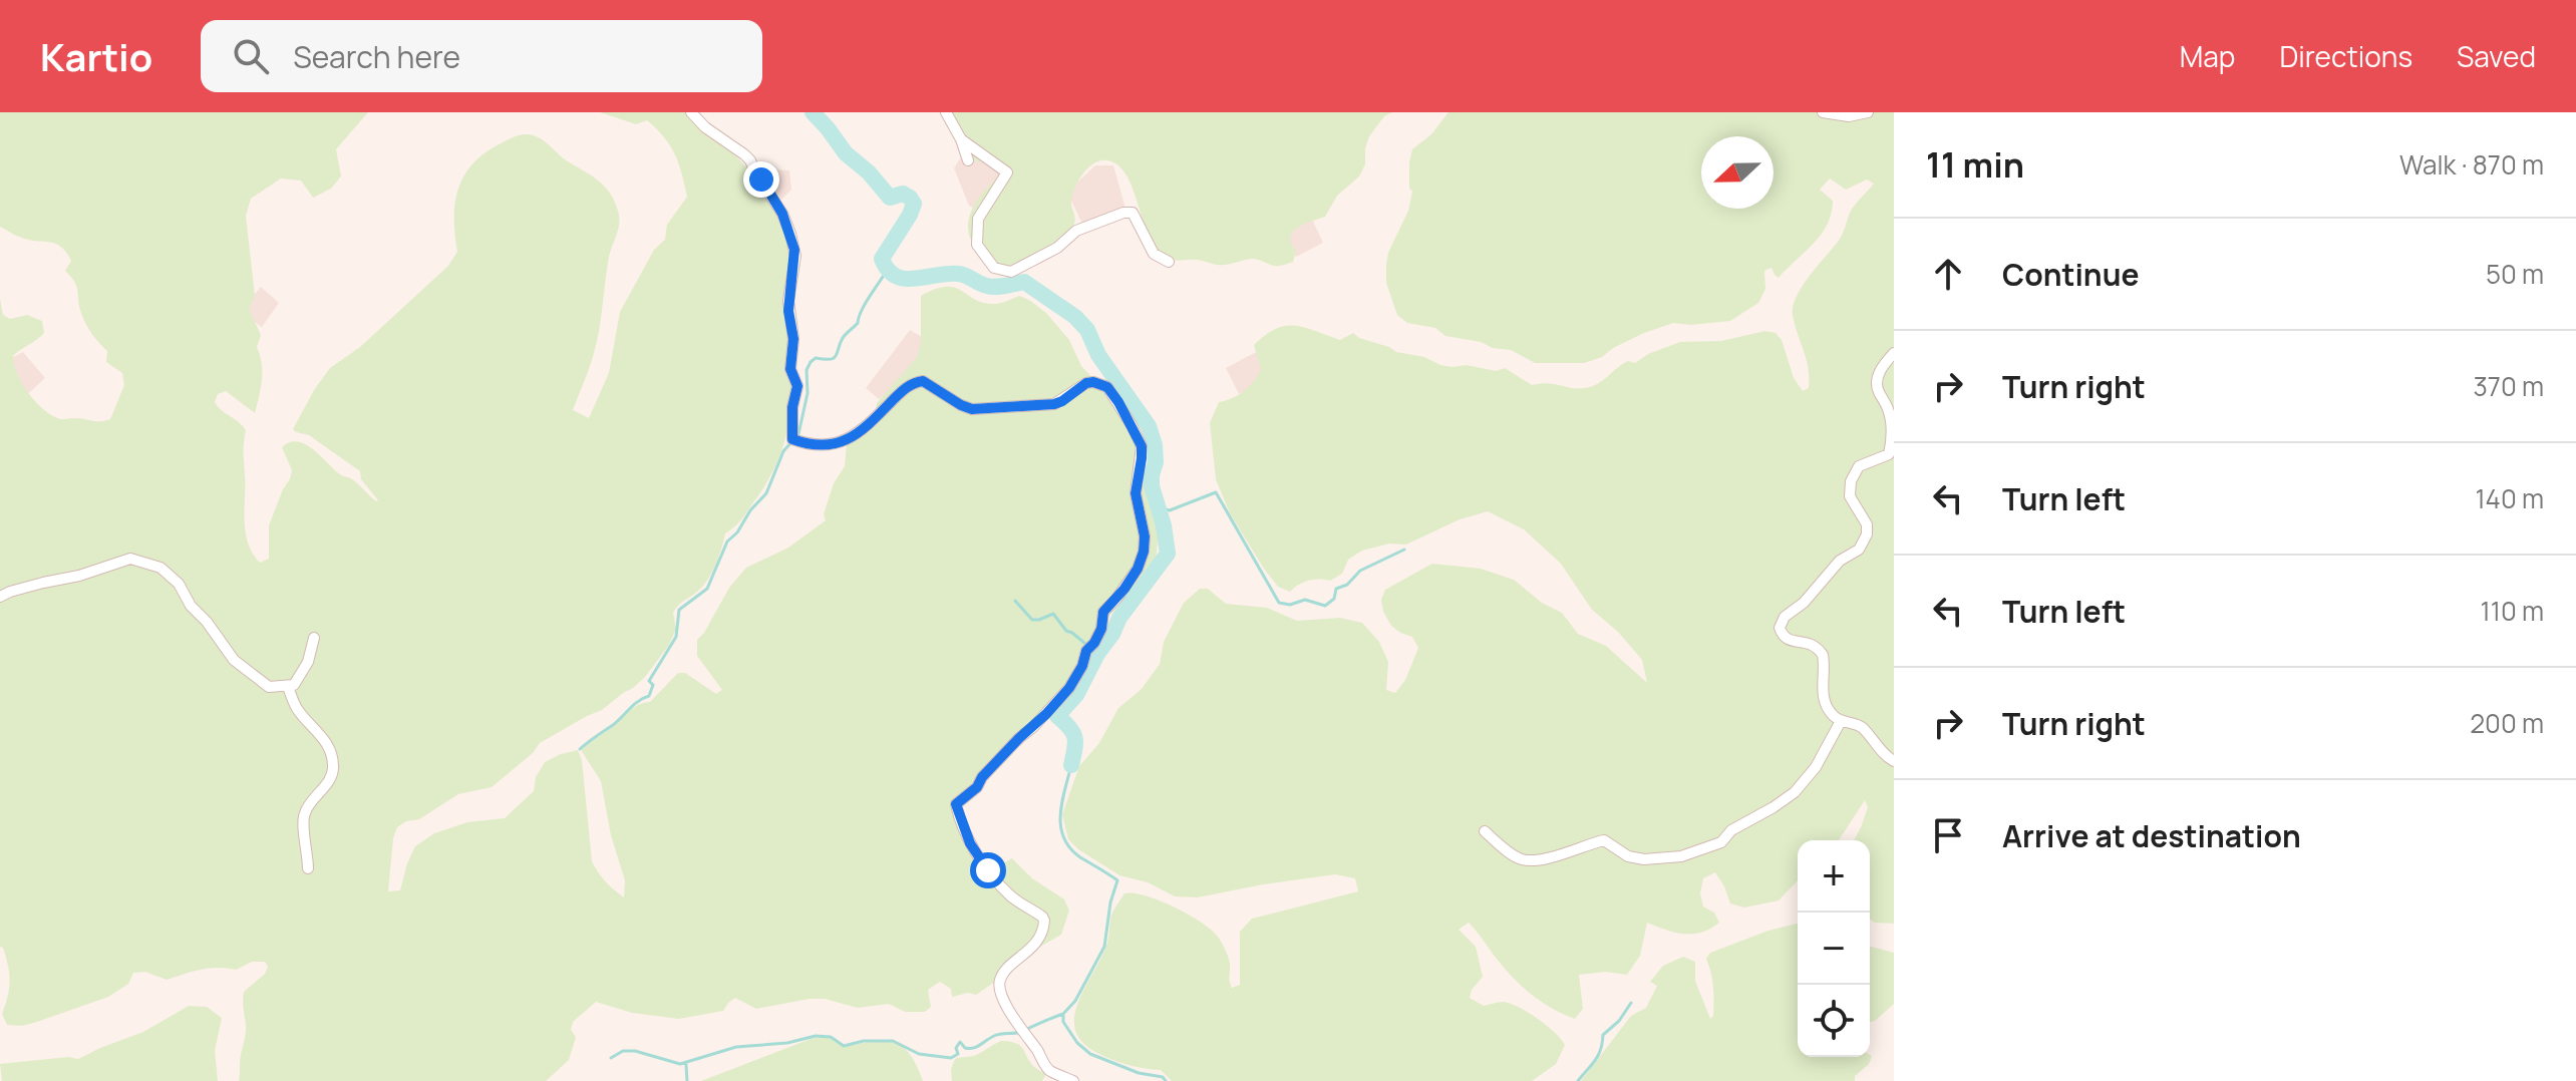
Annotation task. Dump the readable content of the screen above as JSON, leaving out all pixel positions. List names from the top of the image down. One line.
{"north":"left","page":{"header":"Kartio","search":"Search here","nav":["Map","Directions","Saved"],"heading":["11 min","Walk · 870 m"],"list":[["Continue","50 m"],["Turn right","370 m"],["Turn left","140 m"],["Turn left","110 m"],["Turn right","200 m"],"Arrive at destination"],"map_buttons":["+","−"]}}
